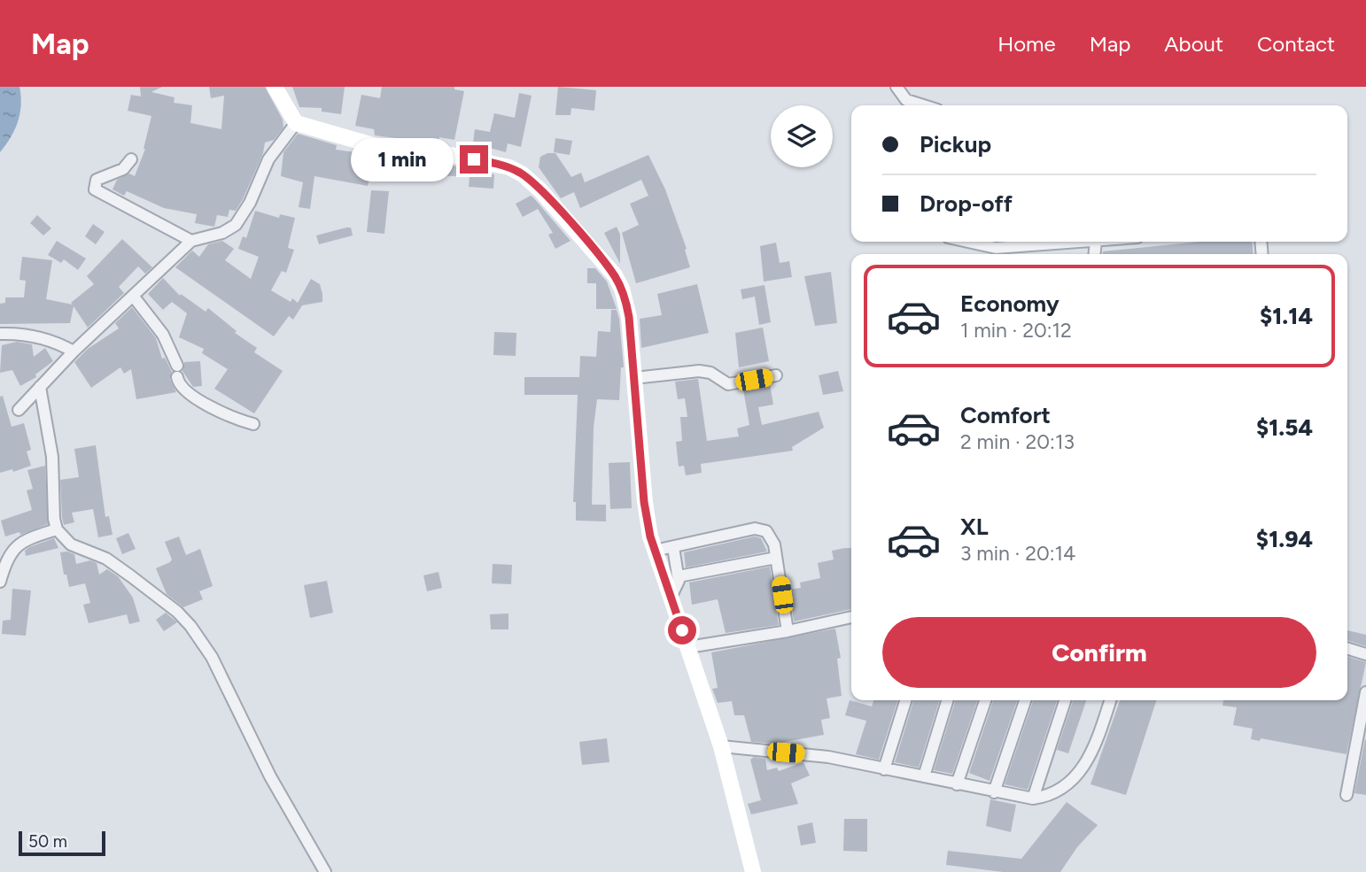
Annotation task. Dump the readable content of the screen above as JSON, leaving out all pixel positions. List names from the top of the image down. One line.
{"scale_bar":"50 m","page":{"header":"Map","nav":["Home","Map","About","Contact"],"banner":["Pickup","Drop-off"],"bubble":"1 min","list":[{"name":"Economy","note":"1 min · 20:12","value":"$1.14"},{"name":"Comfort","note":"2 min · 20:13","value":"$1.54"},{"name":"XL","note":"3 min · 20:14","value":"$1.94"}],"buttons":"Confirm","scale":"50 m"}}
